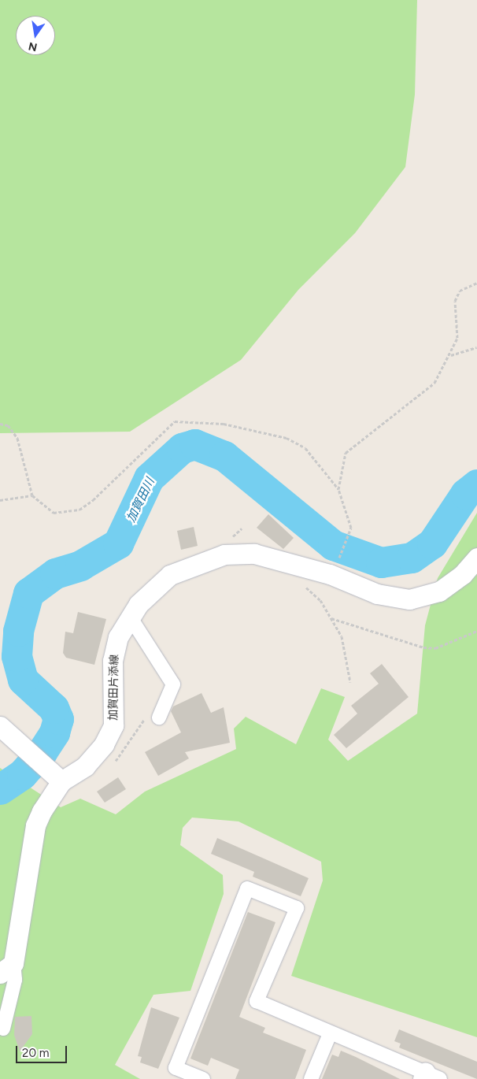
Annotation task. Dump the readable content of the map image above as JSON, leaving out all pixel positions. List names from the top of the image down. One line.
{"streets":{"main road":["加賀田片添線"]},"water":["加賀田川"],"scale_bar":"20 m","north":"bottom"}
